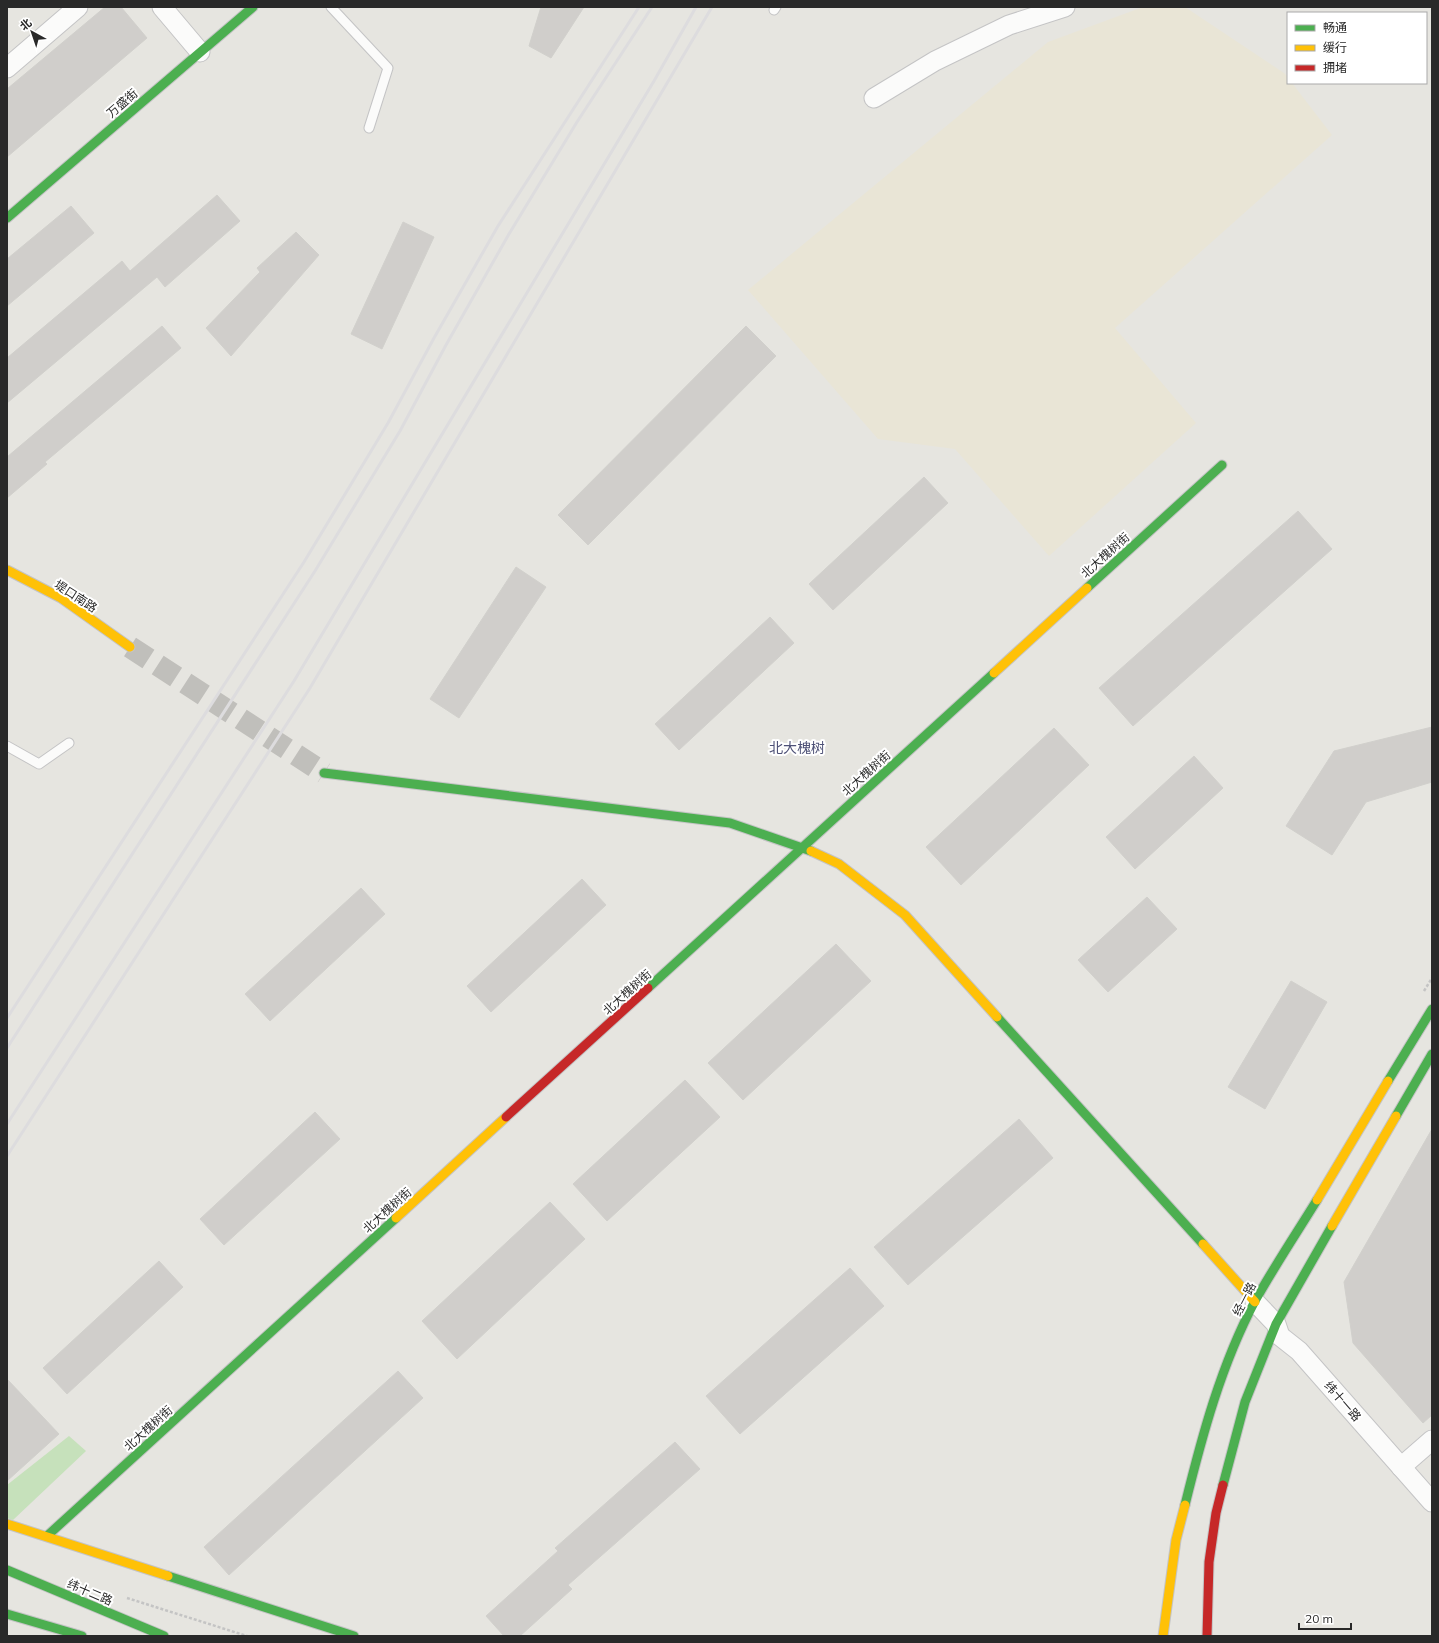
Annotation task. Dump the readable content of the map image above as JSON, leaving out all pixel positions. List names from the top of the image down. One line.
{"streets":{"street":["万盛街","北大槐树街","堤口南路","经一路","纬十一路","纬十二路"]},"crossings":[["经一路","纬十一路"]],"districts":["北大槐树"],"legend":["畅通","缓行","拥堵"],"scale_bar":"20 m","north":"top left"}
